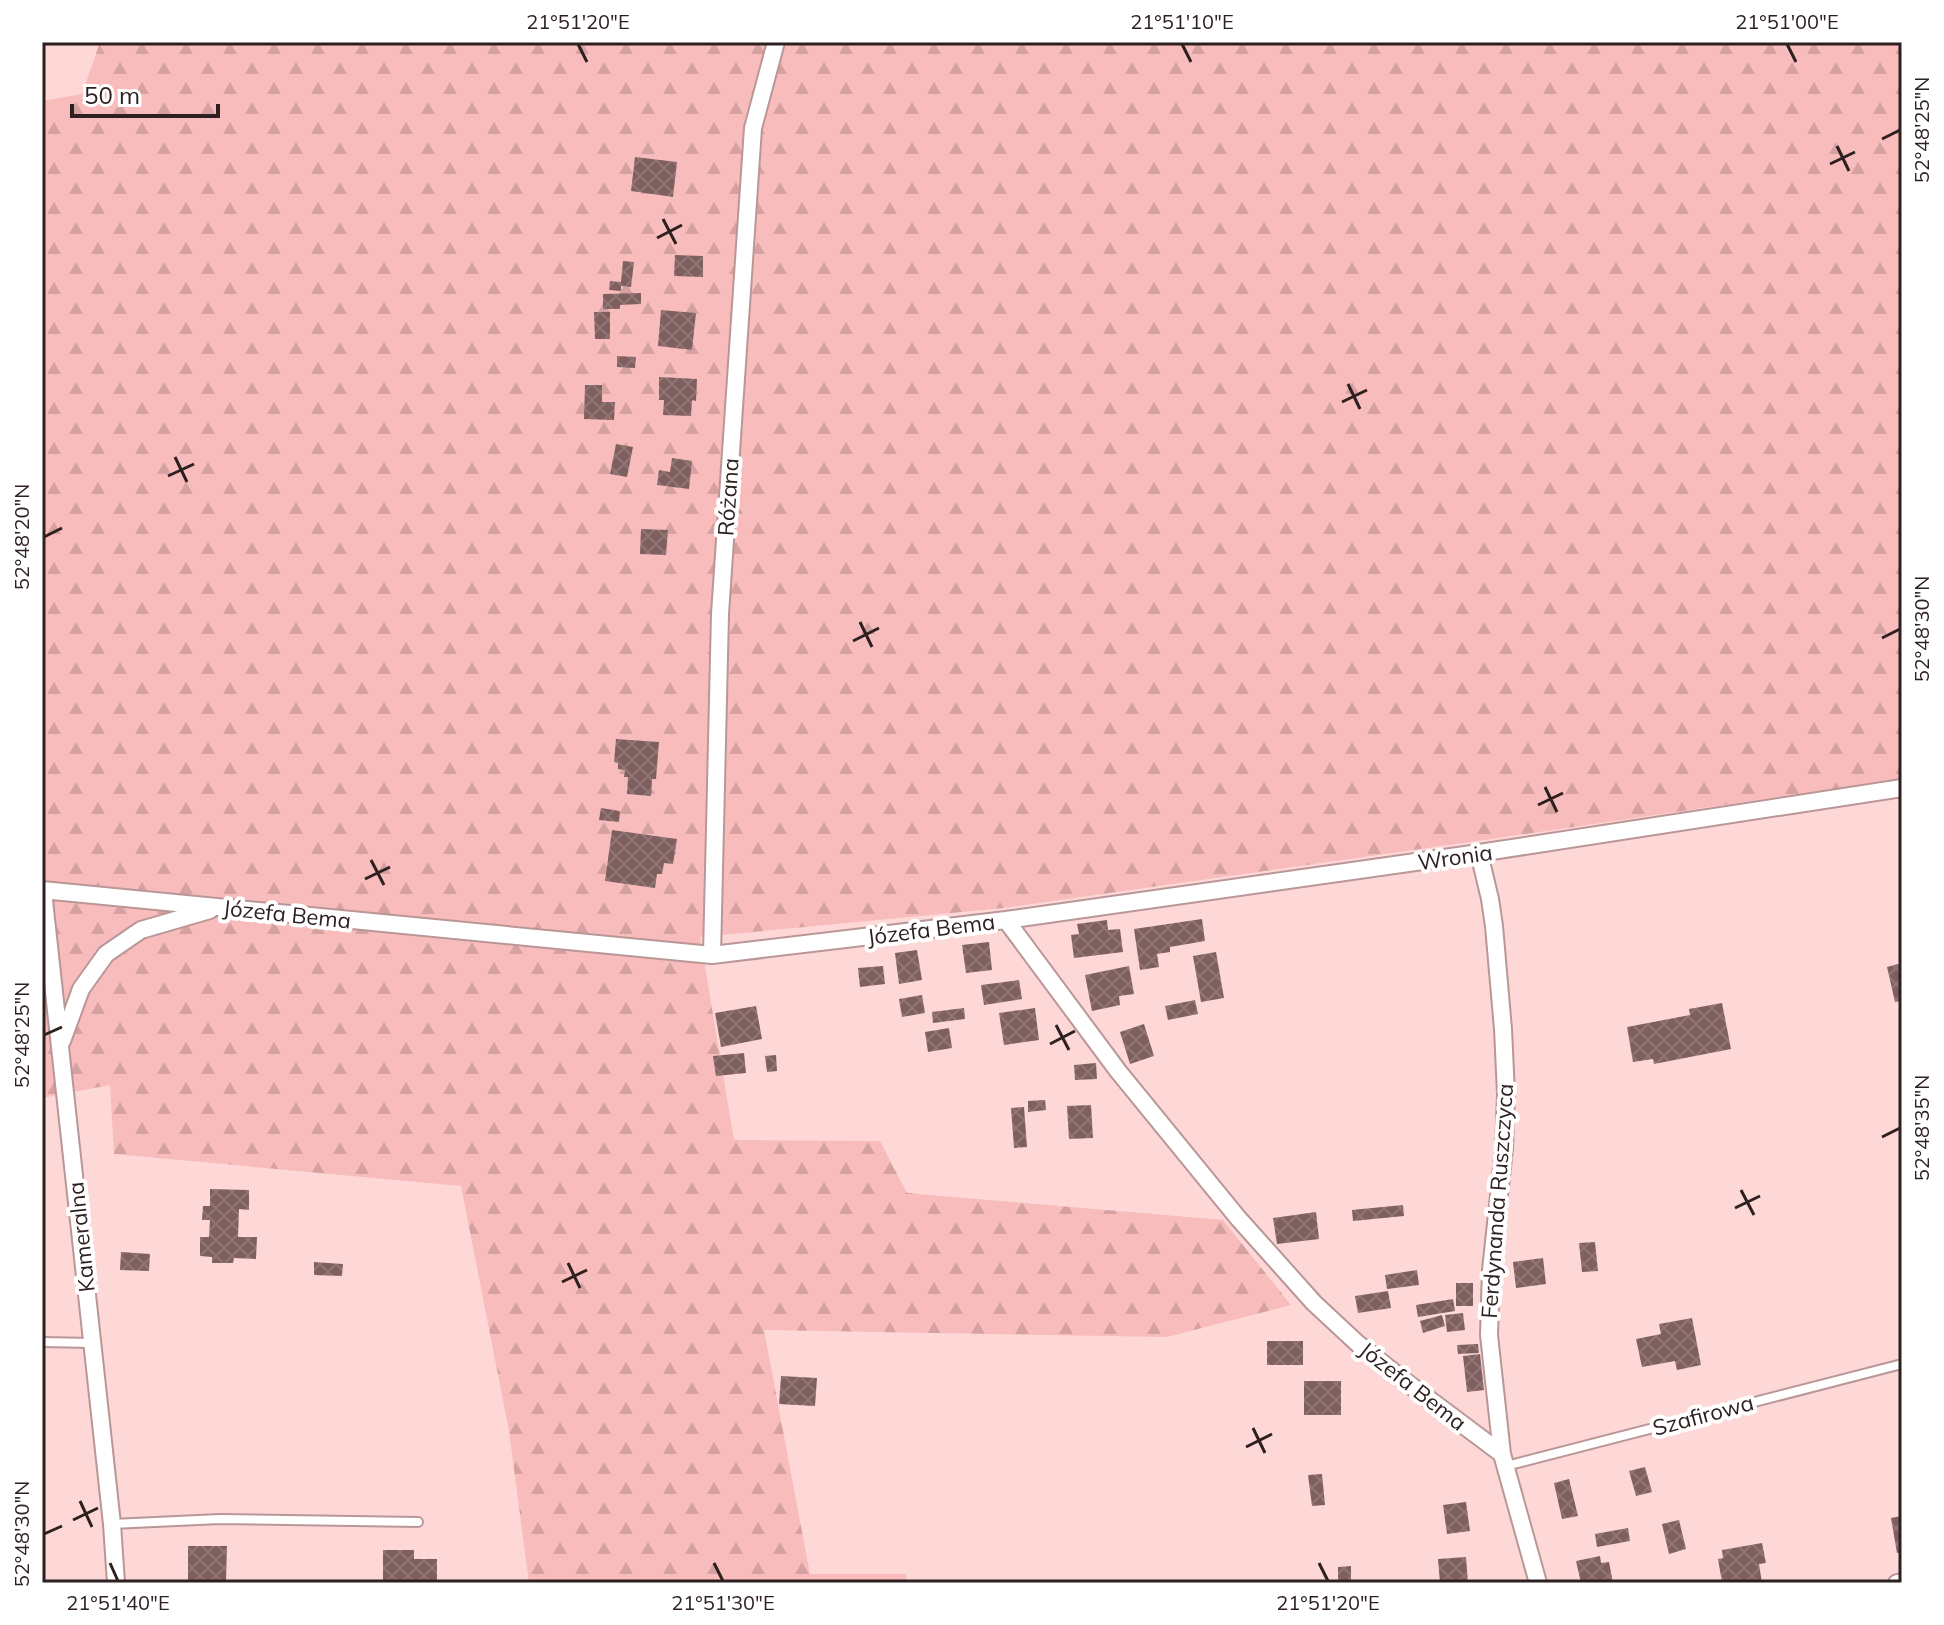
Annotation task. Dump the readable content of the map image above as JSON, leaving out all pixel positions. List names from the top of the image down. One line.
{"streets":{"street":["Różana","Wronia","Józefa Bema","Ferdynanda Ruszczyca","Kameralna"],"lane":["Szafirowa"]},"crossings":[["Różana","Józefa Bema"],["Wronia","Józefa Bema"],["Wronia","Ferdynanda Ruszczyca"],["Józefa Bema","Ferdynanda Ruszczyca"],["Józefa Bema","Kameralna"],["Józefa Bema","Szafirowa"],["Ferdynanda Ruszczyca","Szafirowa"]],"scale_bar":"50 m","coordinates":["21°51'20\"E","21°51'10\"E","21°51'00\"E","52°48'25\"N","52°48'20\"N","52°48'30\"N","52°48'35\"N","21°51'40\"E","21°51'30\"E"]}
